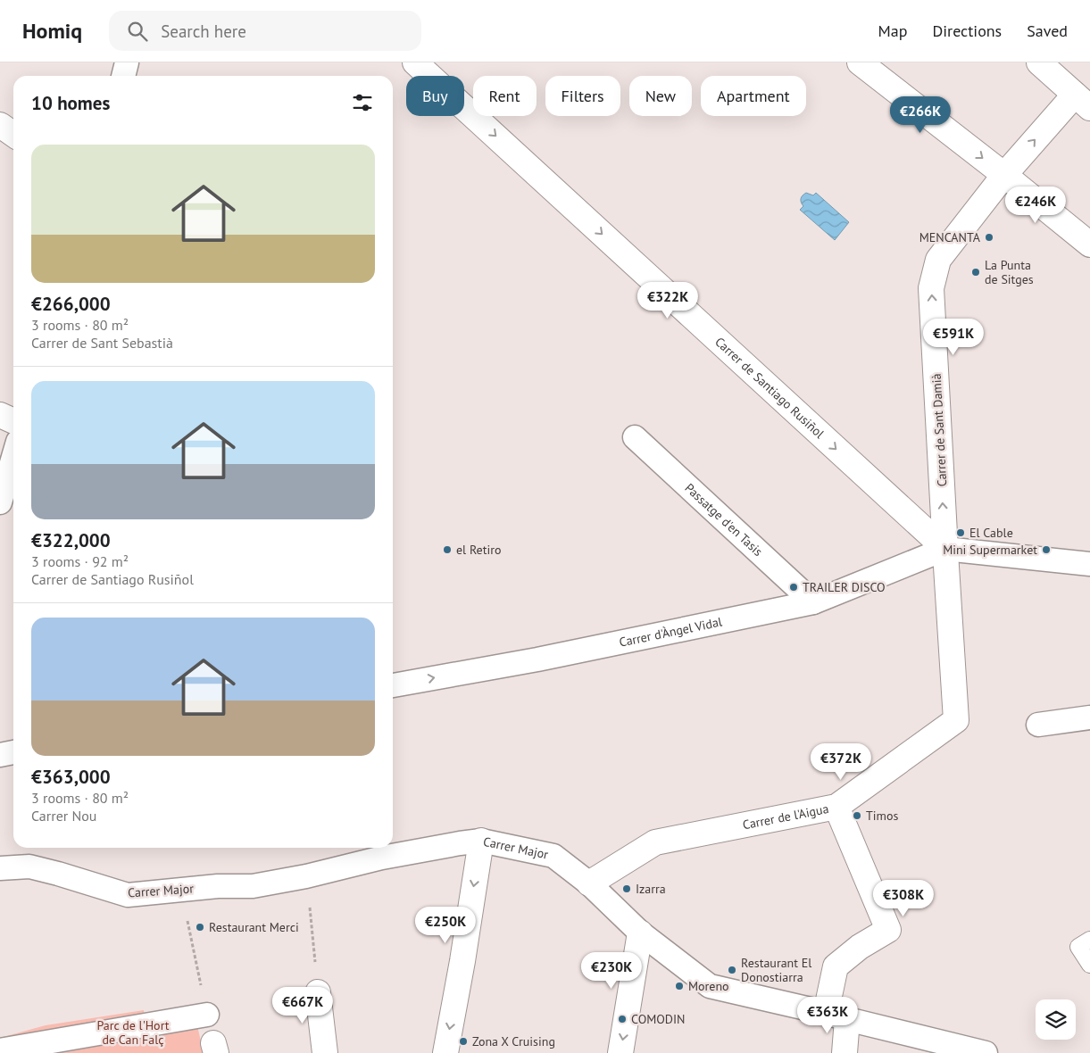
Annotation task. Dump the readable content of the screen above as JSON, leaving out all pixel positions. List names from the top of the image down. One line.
{"streets":{"street":["Carrer de Santiago Rusiñol","Carrer de Sant Damià","Passatge d'en Tasis","Carrer d'Àngel Vidal","Carrer de l'Aigua","Carrer Major"]},"crossings":[["Carrer de Santiago Rusiñol","Carrer de Sant Damià"],["Carrer de Santiago Rusiñol","Carrer d'Àngel Vidal"],["Carrer de Santiago Rusiñol","Carrer de l'Aigua"],["Carrer de Sant Damià","Carrer d'Àngel Vidal"],["Carrer de Sant Damià","Carrer de l'Aigua"],["Passatge d'en Tasis","Carrer d'Àngel Vidal"],["Carrer d'Àngel Vidal","Carrer de l'Aigua"],["Carrer de l'Aigua","Carrer Major"]],"one_way":["Carrer de Santiago Rusiñol","Carrer de Sant Damià","Carrer d'Àngel Vidal"],"parks":["Parc de l'Hort de Can Falç"],"places":["MENCANTA","La Punta de Sitges","El Cable","el Retiro","Mini Supermarket","TRAILER DISCO","Timos","Izarra","Restaurant Merci","Restaurant El Donostiarra","Moreno","COMODIN","Zona X Cruising"],"page":{"header":"Homiq","search":"Search here","nav":["Map","Directions","Saved"],"chip":["Buy","Rent","Filters","New","Apartment"],"heading":"10 homes","price":["€266K","€246K","€322K","€591K","€372K","€308K","€250K","€230K","€667K","€363K"],"list":[{"name":"€266,000","note":"3 rooms · 80 m² · Carrer de Sant Sebastià"},{"name":"€322,000","note":"3 rooms · 92 m² · Carrer de Santiago Rusiñol"},{"name":"€363,000","note":"3 rooms · 80 m² · Carrer Nou"}]}}
